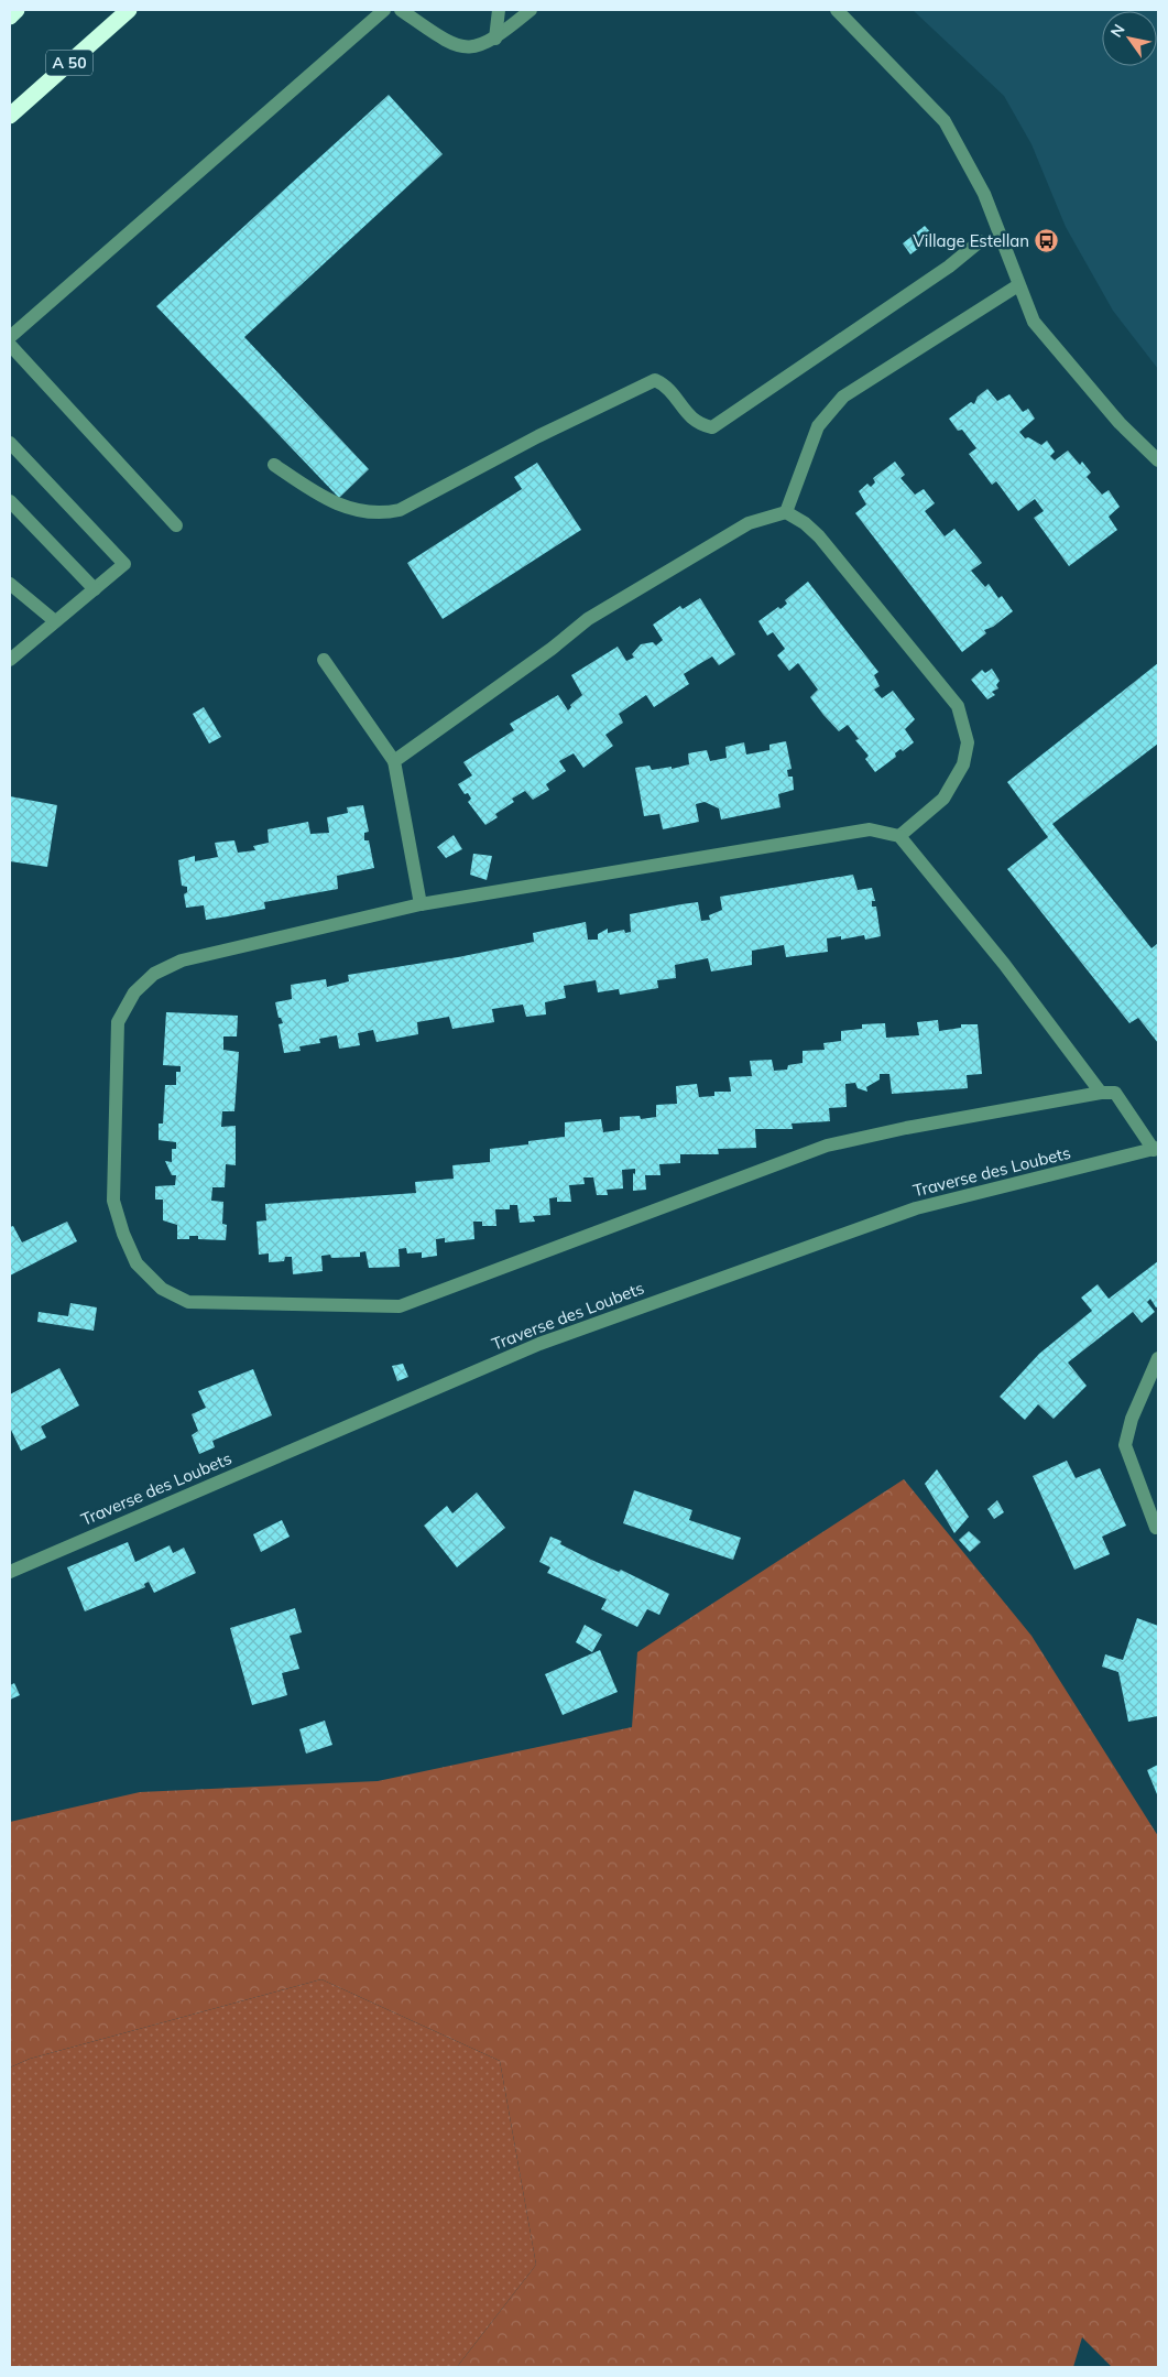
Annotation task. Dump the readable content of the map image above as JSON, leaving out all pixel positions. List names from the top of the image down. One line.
{"streets":{"highway":["A 50"],"street":["Traverse des Loubets"]},"places":{"bus stop":["Village Estellan"]},"north":"top left"}
